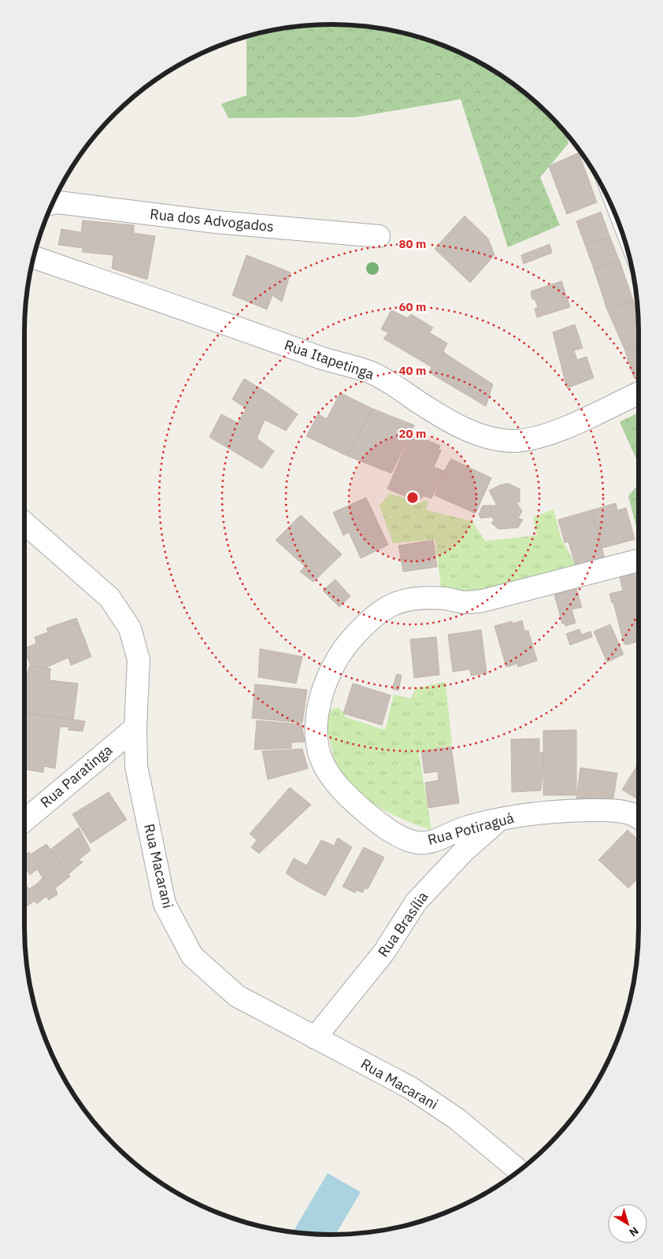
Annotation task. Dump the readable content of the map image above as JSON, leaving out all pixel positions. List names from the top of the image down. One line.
{"streets":{"street":["Rua dos Advogados","Rua Itapetinga","Rua Paratinga","Rua Potiraguá","Rua Macarani","Rua Brasília"]},"crossings":[["Rua Paratinga","Rua Macarani"],["Rua Potiraguá","Rua Brasília"],["Rua Macarani","Rua Brasília"]],"north":"bottom right","rings":["80 m","60 m","40 m","20 m"]}
